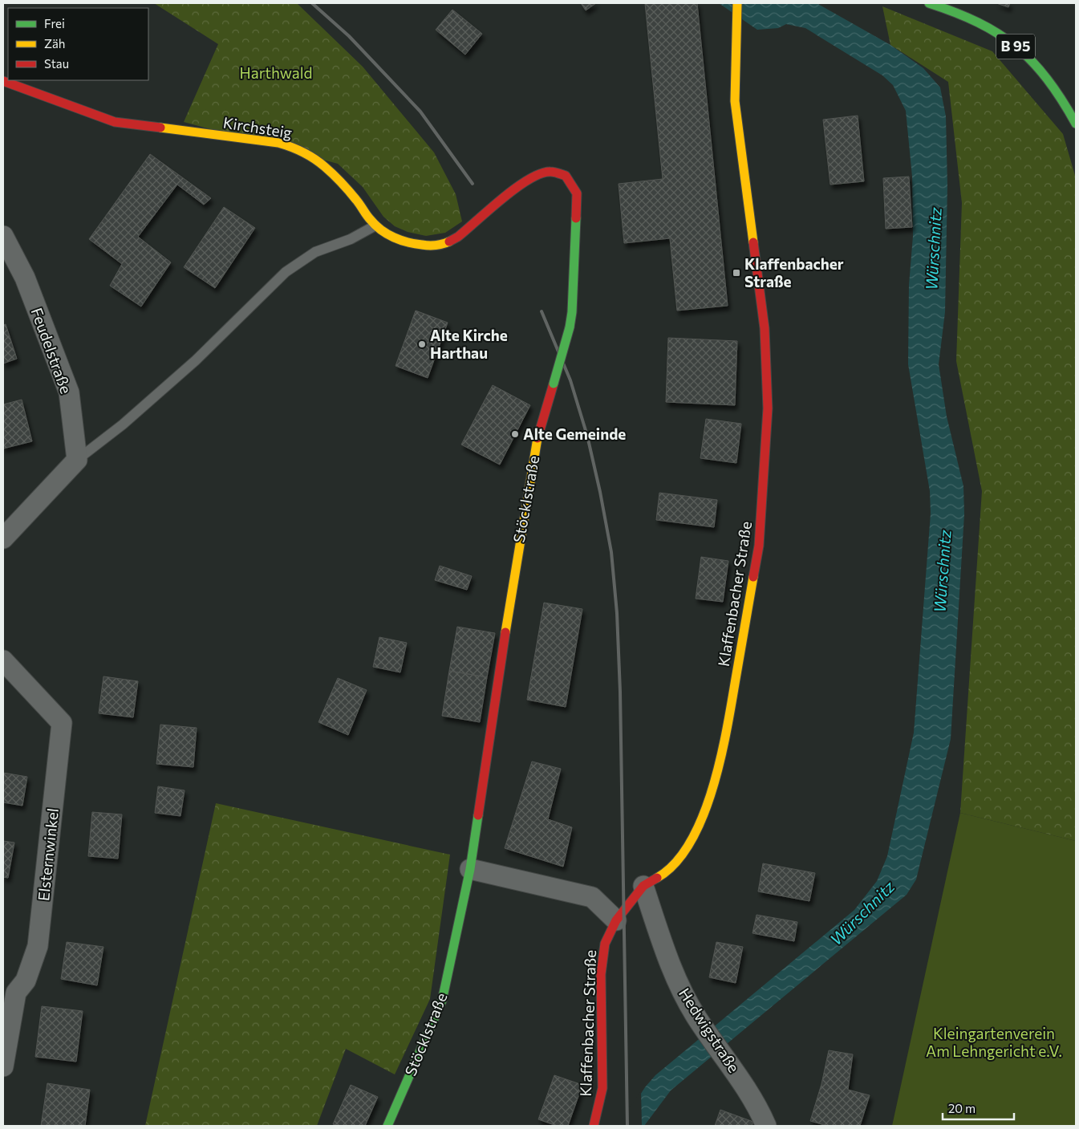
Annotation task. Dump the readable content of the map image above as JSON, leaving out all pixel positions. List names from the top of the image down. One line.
{"streets":{"street":["B 95","Kirchsteig","Feudelstraße","Stöcklstraße","Klaffenbacher Straße","Elsternwinkel","Hedwigstraße"]},"crossings":[["Kirchsteig","Stöcklstraße"],["Klaffenbacher Straße","Hedwigstraße"]],"water":["Würschnitz"],"parks":["Harthwald","Kleingartenverein Am Lehngericht e.V."],"places":{"transit":["Klaffenbacher Straße"],"other":["Alte Kirche Harthau","Alte Gemeinde"]},"legend":["Frei","Zäh","Stau"],"scale_bar":"20 m"}
